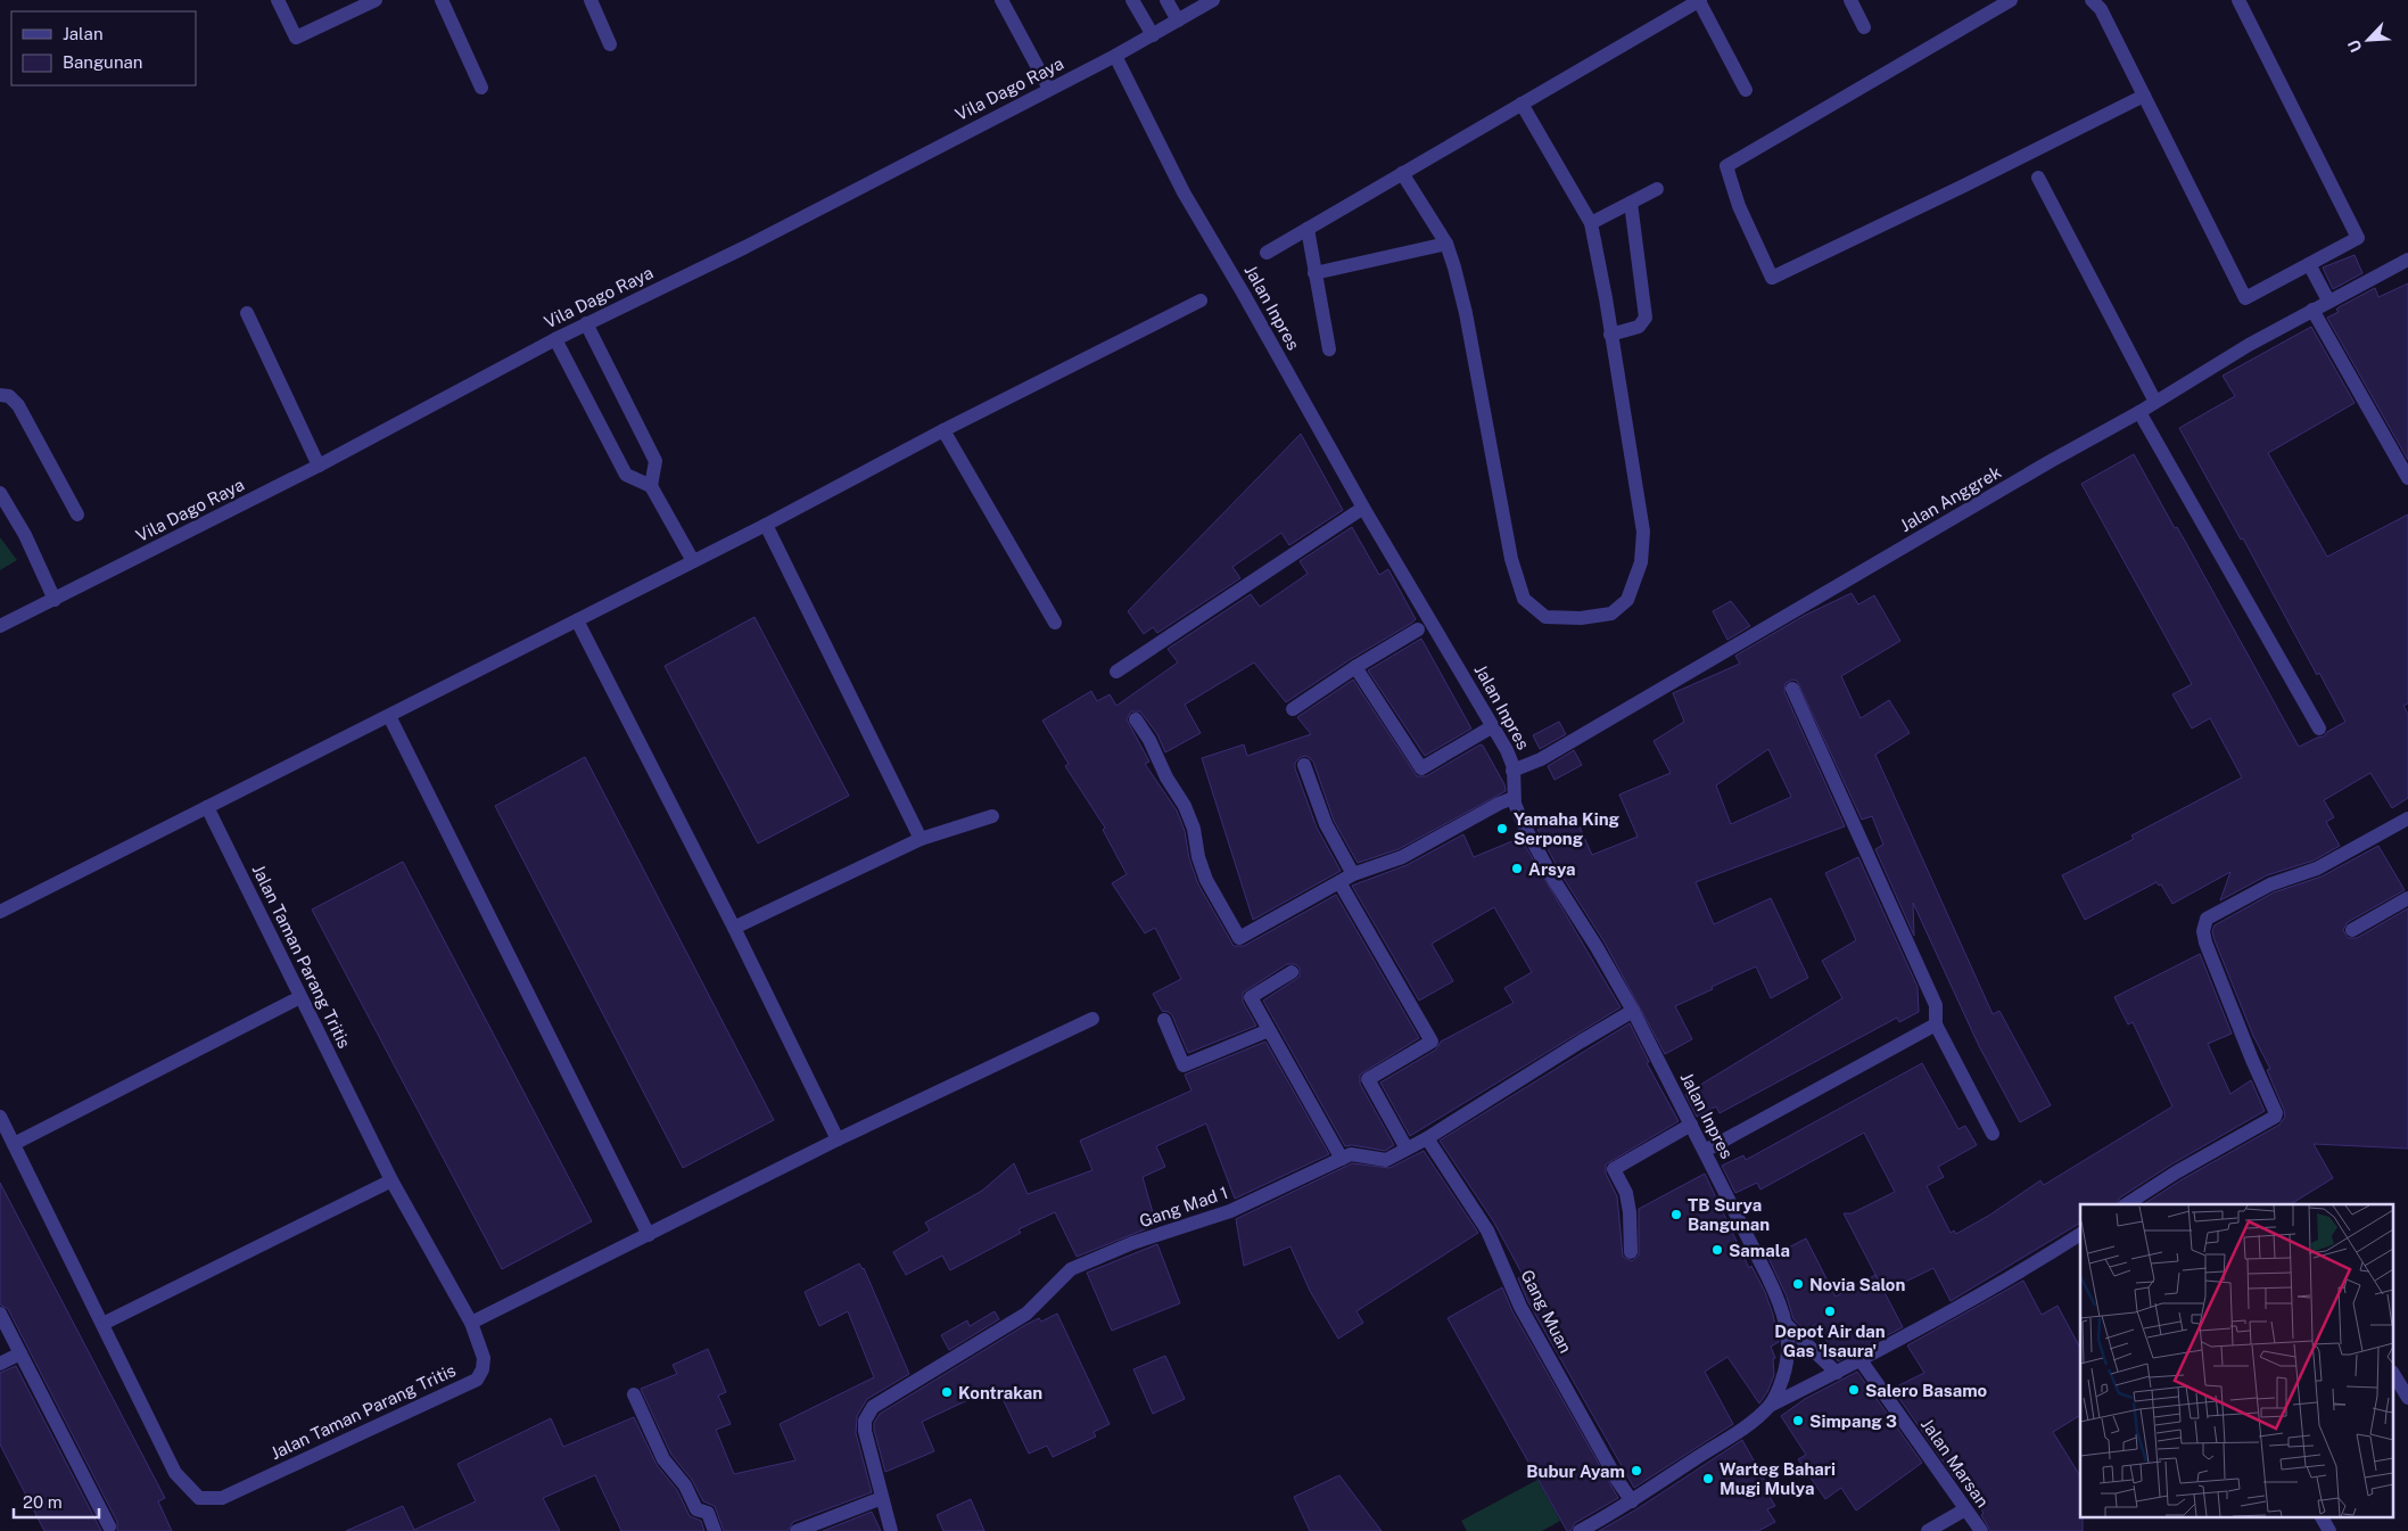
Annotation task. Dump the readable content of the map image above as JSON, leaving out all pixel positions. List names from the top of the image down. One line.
{"streets":{"street":["Vila Dago Raya","Jalan Inpres","Jalan Anggrek","Jalan Taman Parang Tritis","Gang Mad 1","Gang Muan","Jalan Marsan"]},"crossings":[["Vila Dago Raya","Jalan Inpres"],["Jalan Inpres","Jalan Anggrek"],["Jalan Inpres","Gang Mad 1"],["Jalan Inpres","Gang Muan"],["Gang Mad 1","Gang Muan"]],"places":["Yamaha King Serpong","Arsya","TB Surya Bangunan","Samala","Novia Salon","Depot Air dan Gas 'Isaura'","Salero Basamo","Kontrakan","Simpang 3","Bubur Ayam","Warteg Bahari Mugi Mulya"],"legend":["Jalan","Bangunan"],"scale_bar":"20 m","north":"bottom left"}
